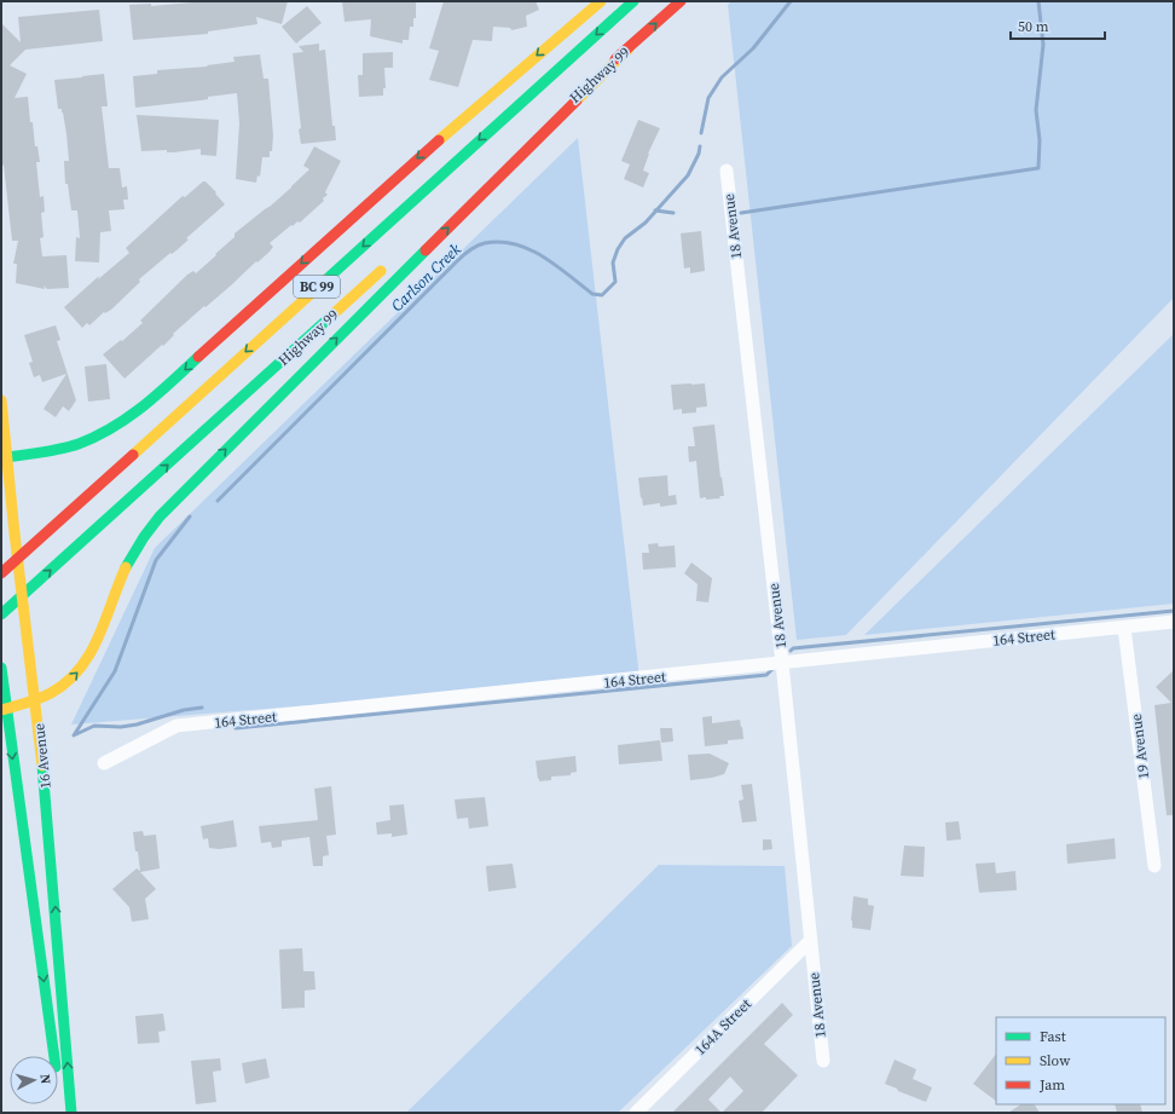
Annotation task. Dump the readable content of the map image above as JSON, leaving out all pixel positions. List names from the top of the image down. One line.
{"streets":{"main road":["Highway 99","BC 99","16 Avenue"],"street":["18 Avenue","164 Street","19 Avenue","164A Street"]},"crossings":[["18 Avenue","164 Street"],["18 Avenue","164A Street"],["164 Street","19 Avenue"]],"water":["Carlson Creek"],"legend":["Fast","Slow","Jam"],"scale_bar":"50 m","north":"right"}
